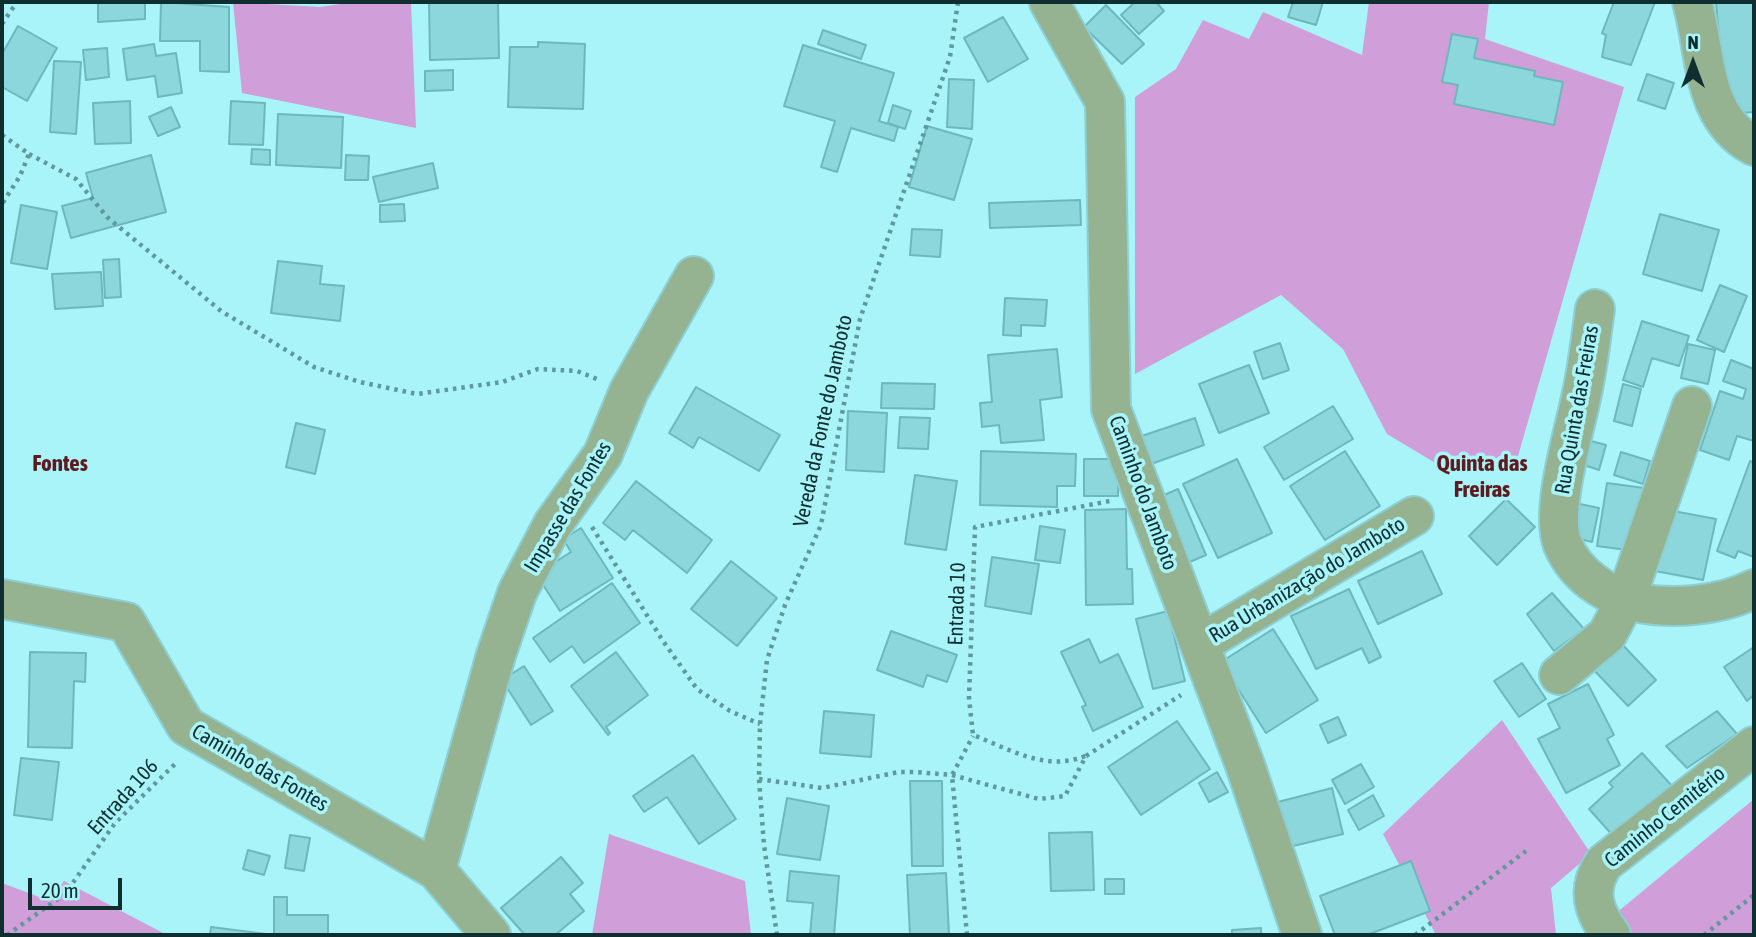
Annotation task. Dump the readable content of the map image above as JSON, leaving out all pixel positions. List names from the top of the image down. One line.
{"streets":{"street":["Rua Quinta das Freiras","Caminho do Jamboto","Impasse das Fontes","Rua Urbanização do Jamboto","Caminho das Fontes","Caminho Cemitério"],"path":["Vereda da Fonte do Jamboto","Entrada 10","Entrada 106"]},"crossings":[["Caminho do Jamboto","Rua Urbanização do Jamboto"],["Caminho do Jamboto","Entrada 10"],["Impasse das Fontes","Caminho das Fontes"],["Caminho das Fontes","Entrada 106"]],"districts":["Fontes","Quinta das Freiras"],"scale_bar":"20 m","north":"top"}
